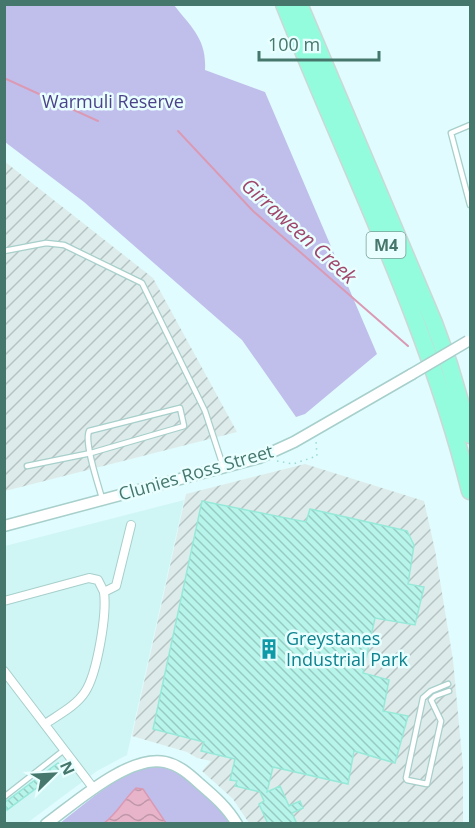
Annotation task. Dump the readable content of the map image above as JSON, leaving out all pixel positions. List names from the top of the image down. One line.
{"streets":{"highway":["M4"],"street":["Clunies Ross Street"]},"water":["Girraween Creek"],"parks":["Warmuli Reserve"],"places":{"building":["Greystanes Industrial Park"]},"scale_bar":"100 m","north":"top right"}
